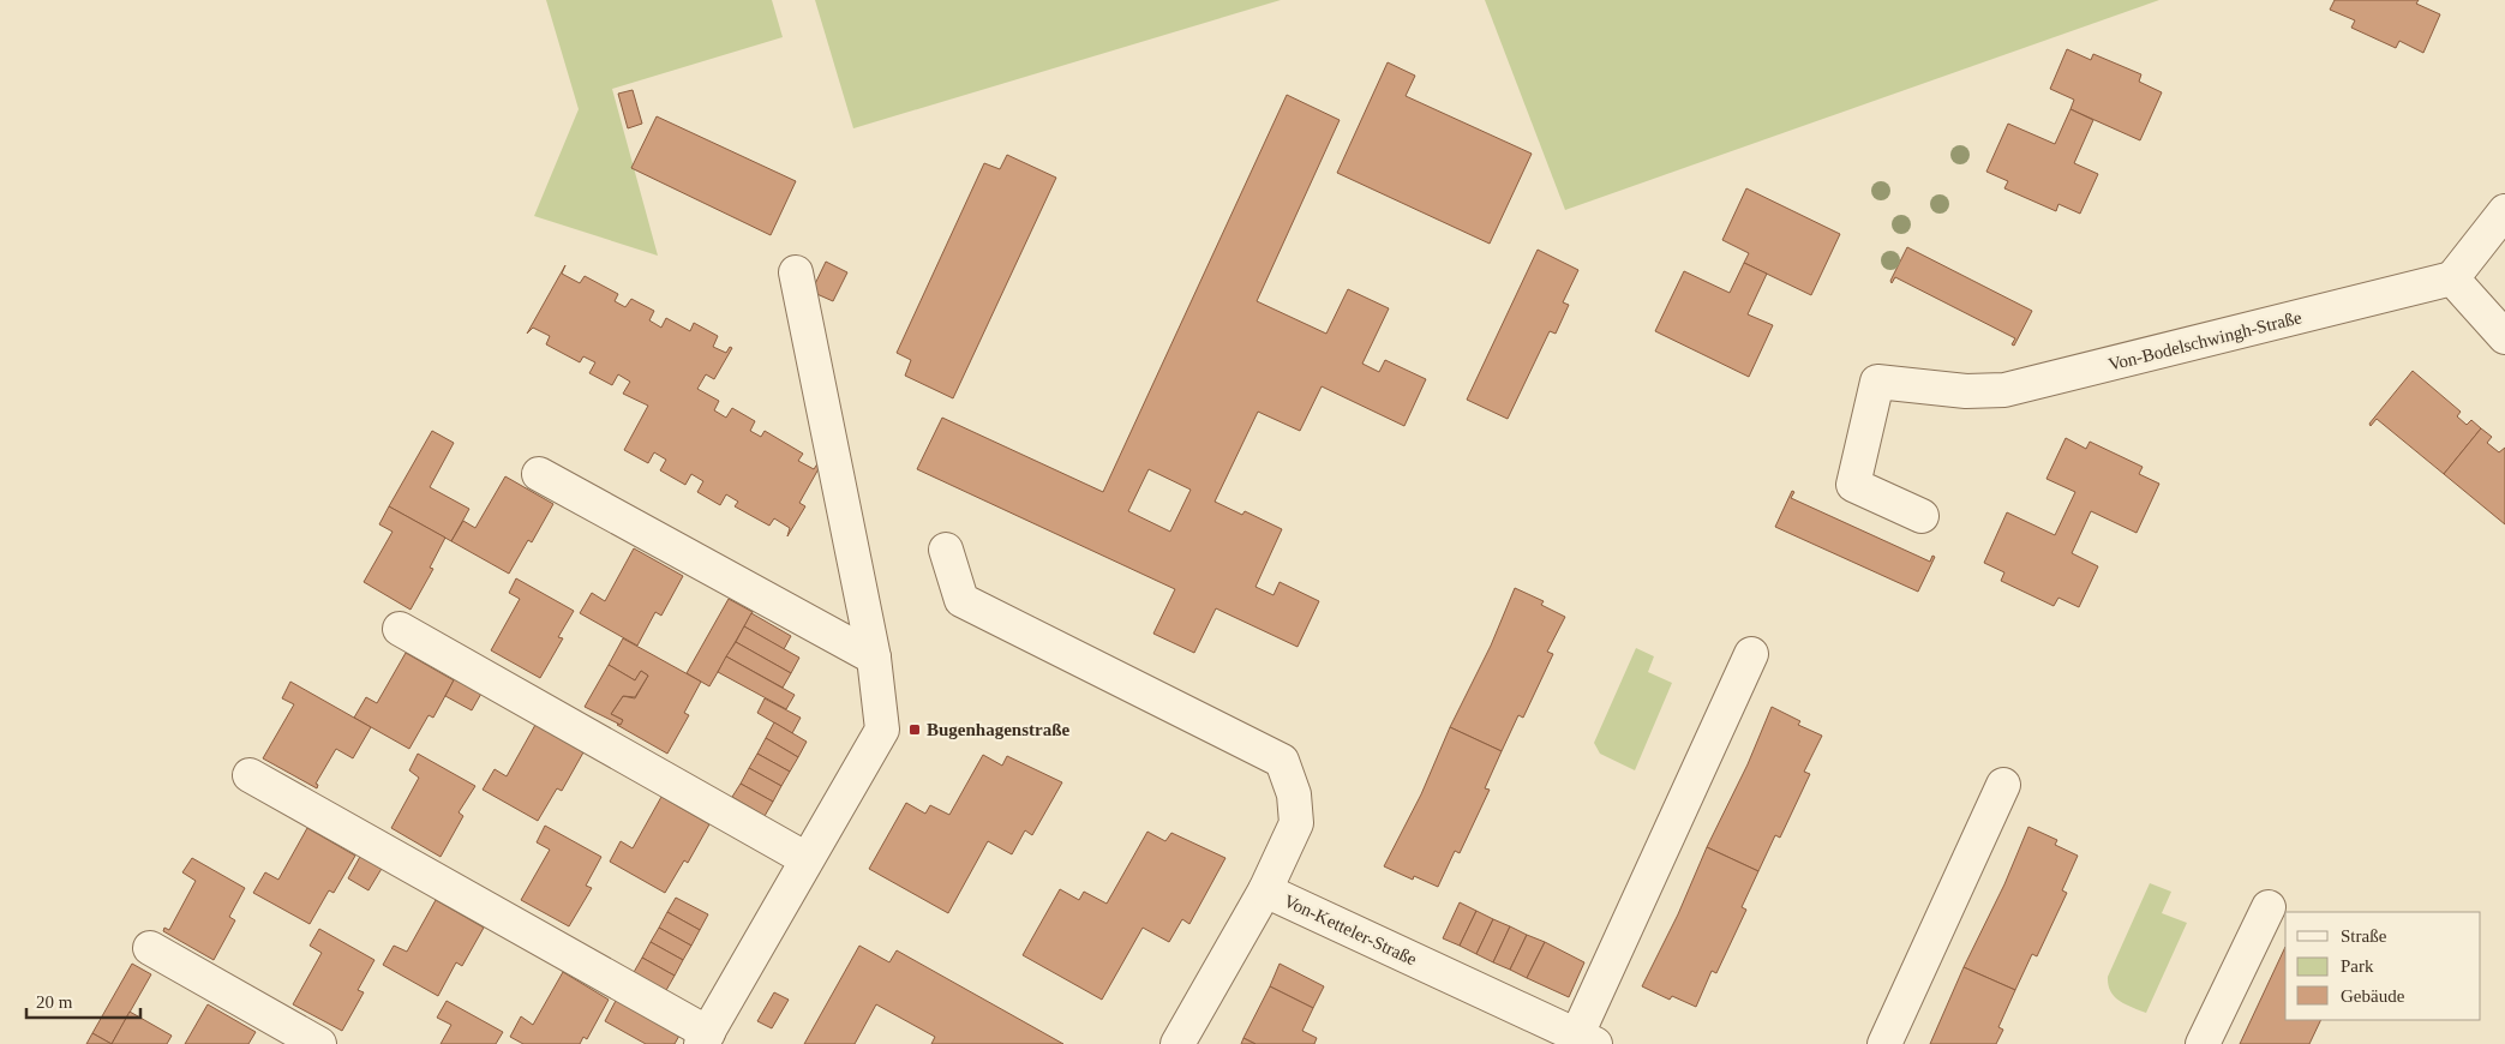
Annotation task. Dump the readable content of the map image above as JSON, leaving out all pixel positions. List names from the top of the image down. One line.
{"streets":{"street":["Von-Bodelschwingh-Straße","Von-Ketteler-Straße"]},"places":{"transit":["Bugenhagenstraße"]},"legend":["Straße","Park","Gebäude"],"scale_bar":"20 m"}
